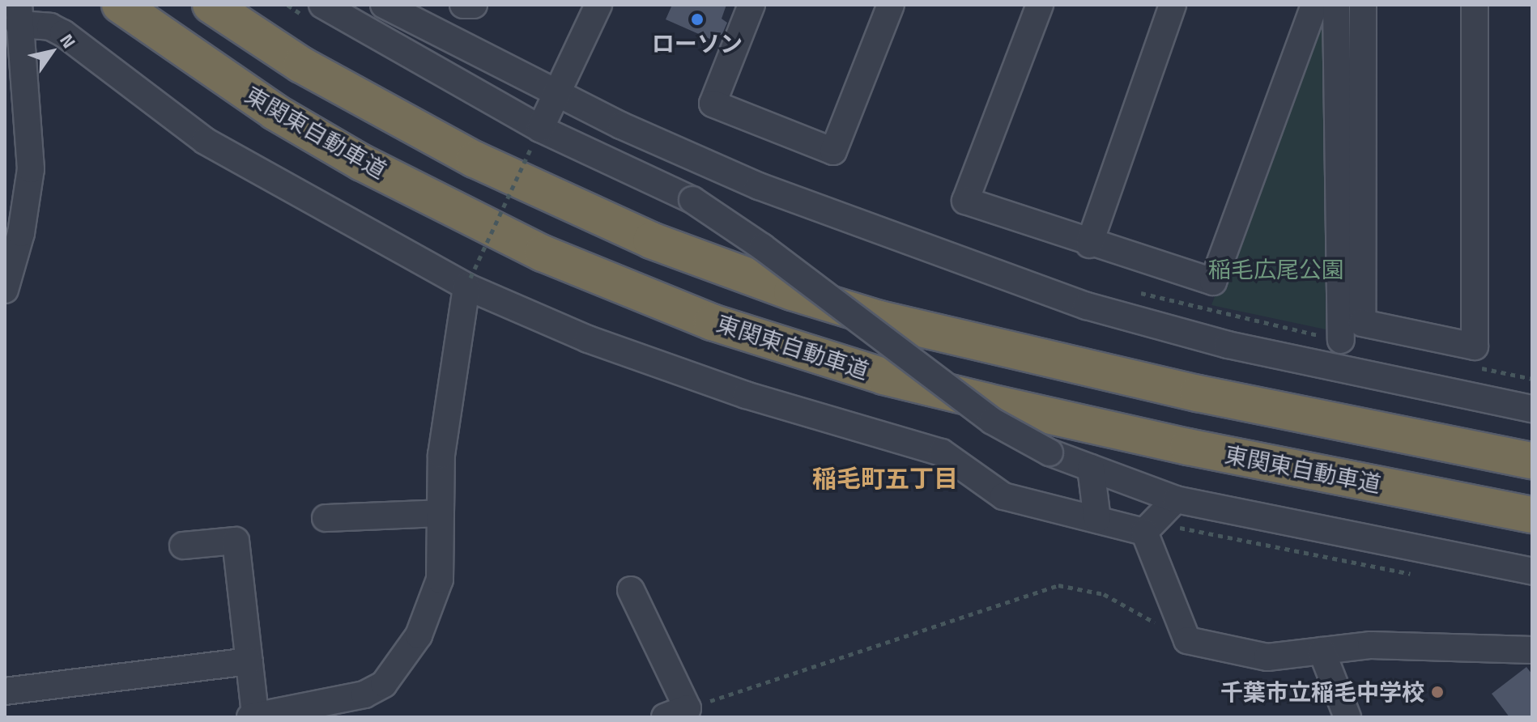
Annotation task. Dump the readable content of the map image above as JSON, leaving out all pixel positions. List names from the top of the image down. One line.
{"streets":{"highway":["東関東自動車道"]},"districts":["稲毛町五丁目"],"parks":["稲毛広尾公園"],"places":["ローソン","千葉市立稲毛中学校"],"north":"top right"}
